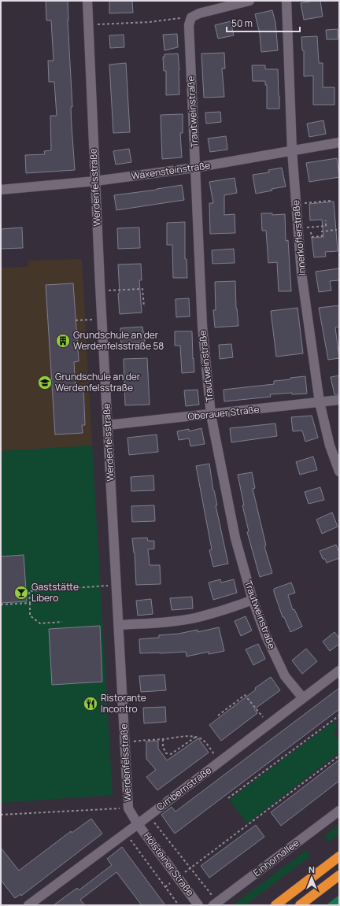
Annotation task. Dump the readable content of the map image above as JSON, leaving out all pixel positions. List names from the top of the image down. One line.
{"streets":{"street":["Trautweinstraße","Waxensteinstraße","Werdenfelsstraße","Innerkoflerstraße","Oberauer Straße","Cimbernstraße","Einhornallee","Holsteiner Straße"]},"crossings":[["Trautweinstraße","Waxensteinstraße"],["Trautweinstraße","Oberauer Straße"],["Trautweinstraße","Cimbernstraße"],["Waxensteinstraße","Werdenfelsstraße"],["Waxensteinstraße","Innerkoflerstraße"],["Werdenfelsstraße","Oberauer Straße"],["Werdenfelsstraße","Cimbernstraße"],["Werdenfelsstraße","Holsteiner Straße"],["Innerkoflerstraße","Oberauer Straße"],["Cimbernstraße","Holsteiner Straße"]],"places":{"building":["Grundschule an der Werdenfelsstraße 58"],"school or university":["Grundschule an der Werdenfelsstraße"],"bar":["Gaststätte Libero"],"restaurant":["Ristorante Incontro"]},"scale_bar":"50 m","north":"top"}
